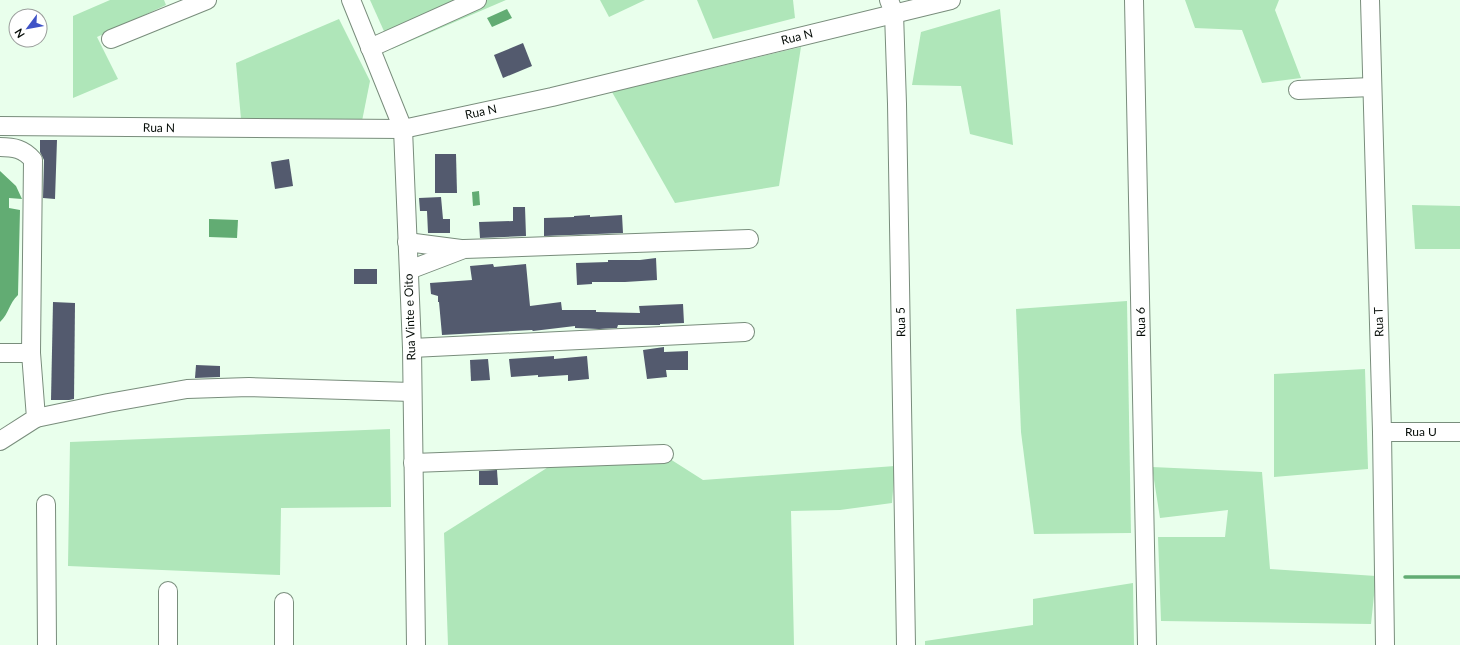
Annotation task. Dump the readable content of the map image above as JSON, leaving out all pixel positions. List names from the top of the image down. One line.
{"streets":{"street":["Rua N","Rua Vinte e Oito","Rua 5","Rua 6","Rua T","Rua U"]},"crossings":[["Rua N","Rua Vinte e Oito"],["Rua N","Rua 5"],["Rua T","Rua U"]],"north":"bottom left"}
